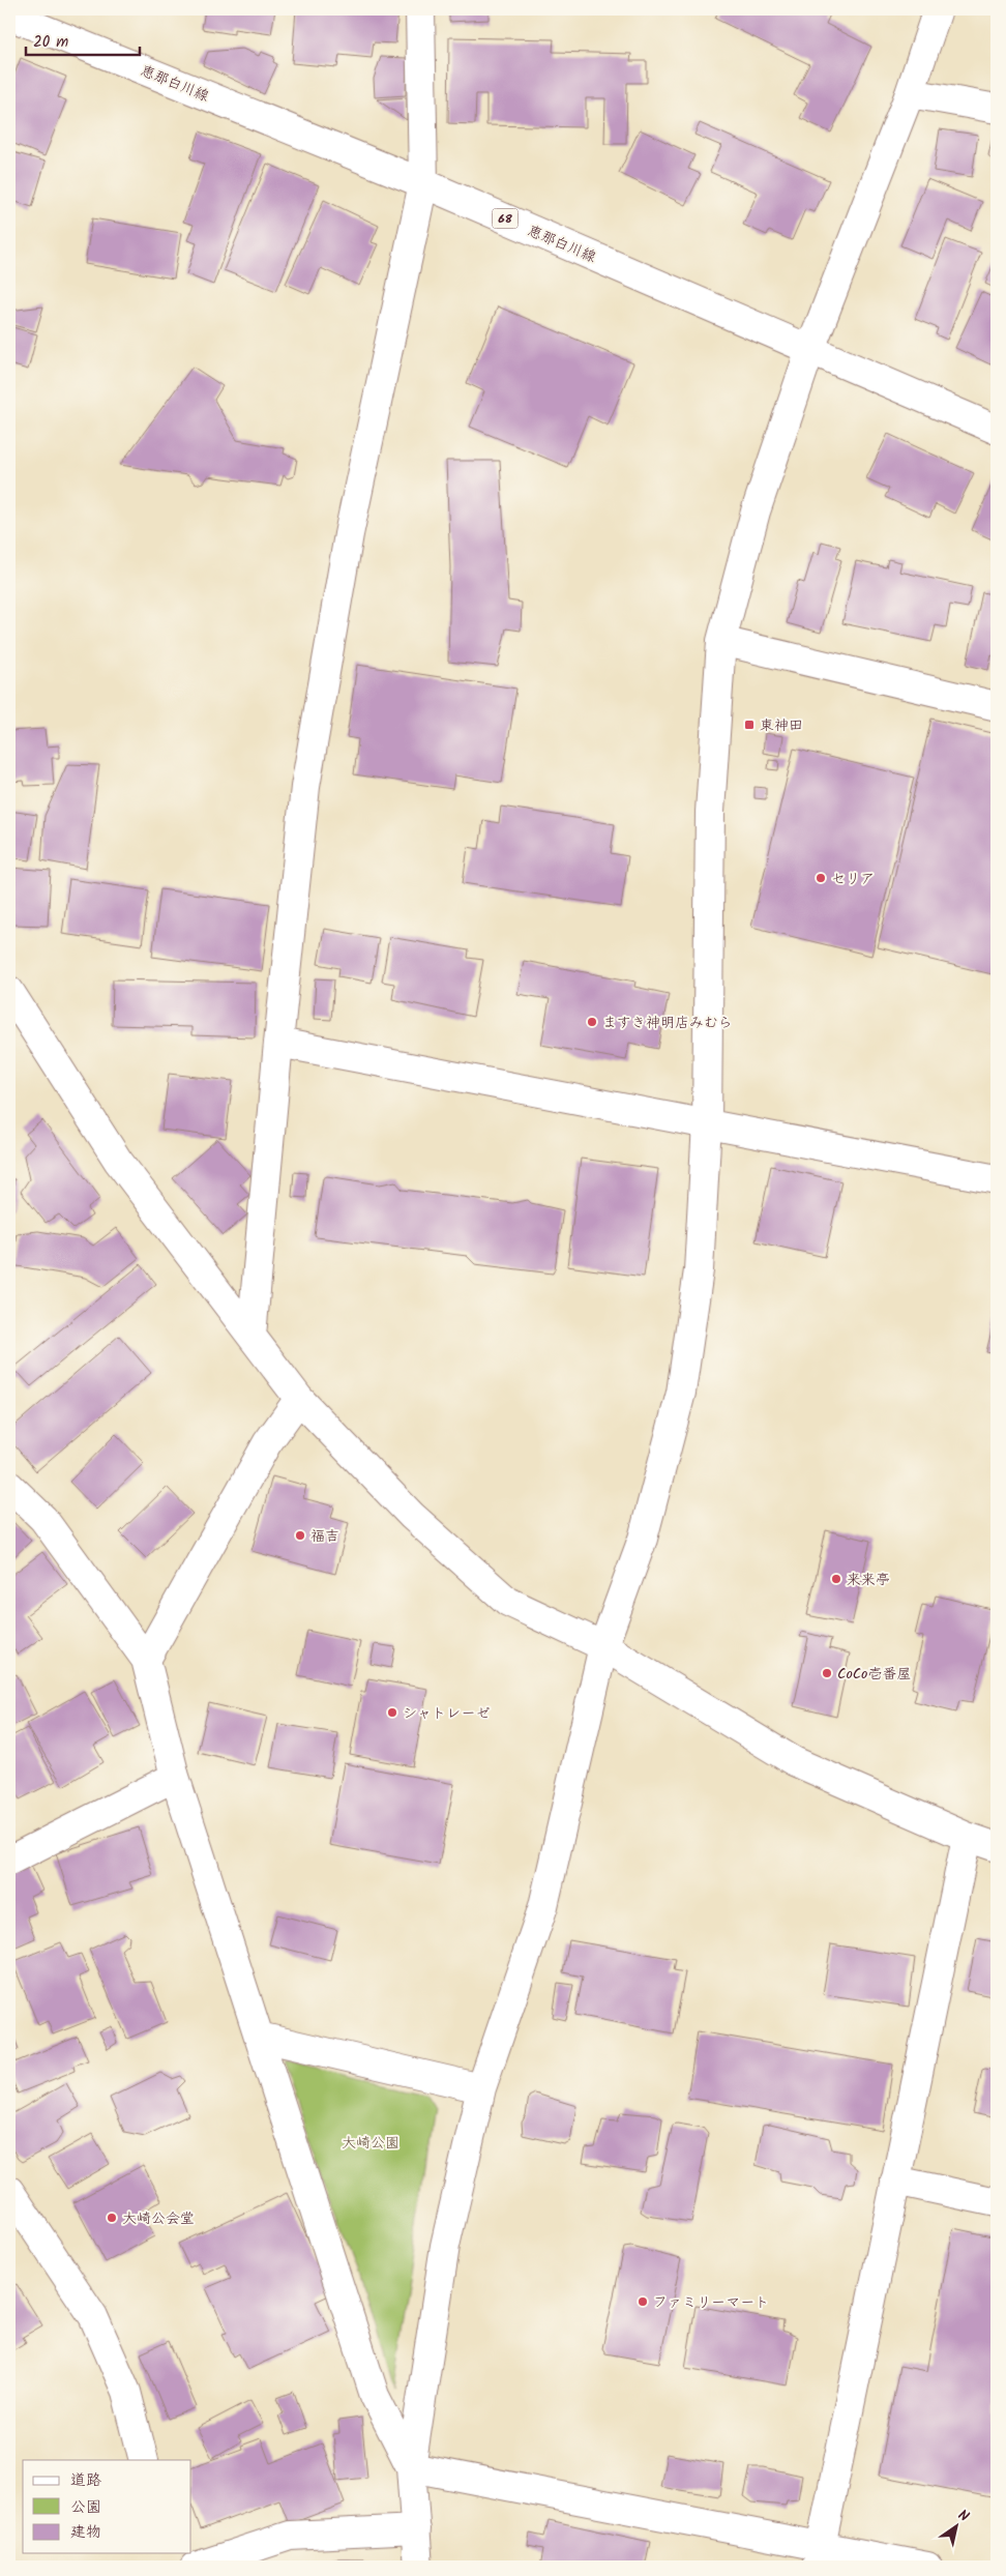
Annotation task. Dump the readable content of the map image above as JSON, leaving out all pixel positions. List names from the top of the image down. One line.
{"streets":{"street":["恵那白川線","68"]},"parks":["大崎公園"],"places":{"transit":["東神田"],"other":["セリア","ますき神明店みむら","福吉","来来亭","CoCo壱番屋","シャトレーゼ","大崎公会堂","ファミリーマート"]},"legend":["道路","公園","建物"],"scale_bar":"20 m","north":"top right"}
